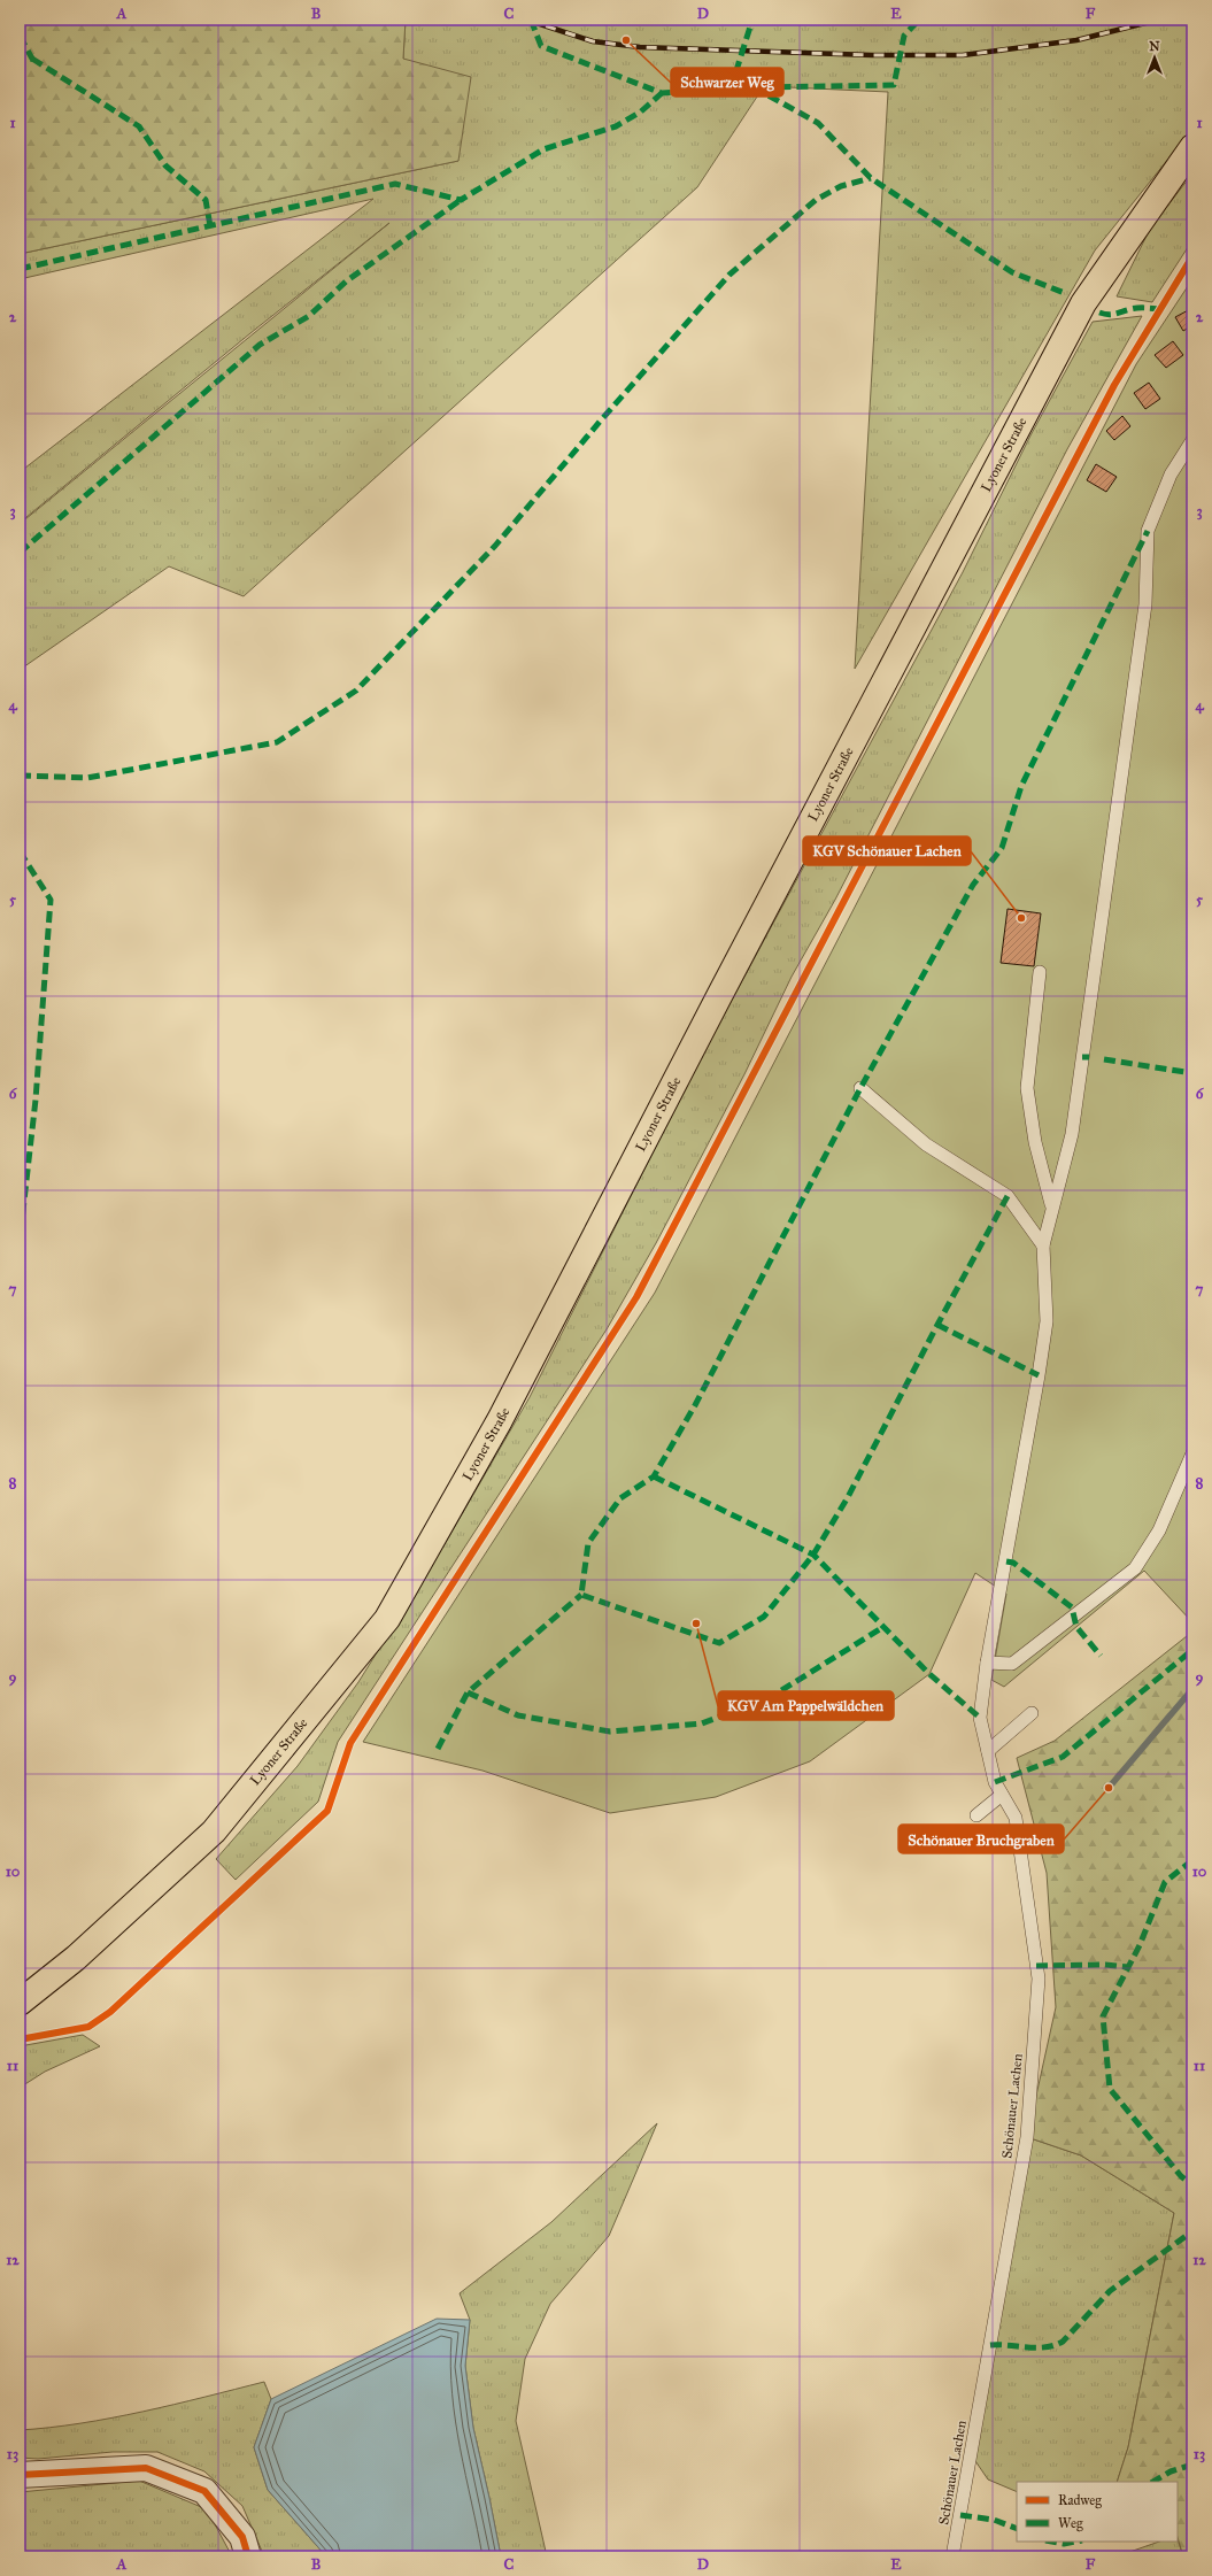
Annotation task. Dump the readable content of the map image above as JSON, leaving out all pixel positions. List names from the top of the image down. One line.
{"streets":{"main road":["Lyoner Straße"],"lane":["Schönauer Lachen"]},"places":["Schwarzer Weg","KGV Schönauer Lachen","KGV Am Pappelwäldchen","Schönauer Bruchgraben"],"legend":["Radweg","Weg"],"north":"top","grid":{"columns":["A","B","C","D","E","F"],"rows":["1","2","3","4","5","6","7","8","9","10","11","12","13"]}}
